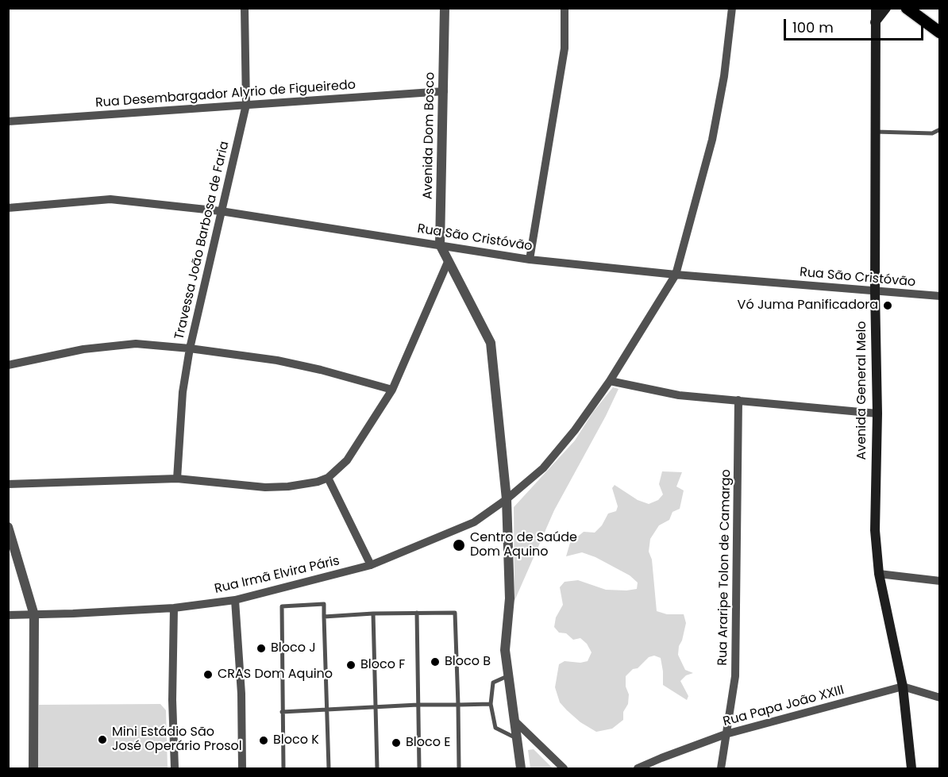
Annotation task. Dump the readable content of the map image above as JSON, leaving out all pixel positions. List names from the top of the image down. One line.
{"streets":{"main road":["Avenida General Melo"],"street":["Rua Desembargador Alyrio de Figueiredo","Avenida Dom Bosco","Rua São Cristóvão","Travessa João Barbosa de Faria","Rua Araripe Tolon de Camargo","Rua Irmã Elvira Páris","Rua Papa João XXIII"]},"crossings":[["Rua Desembargador Alyrio de Figueiredo","Avenida Dom Bosco"],["Rua Desembargador Alyrio de Figueiredo","Travessa João Barbosa de Faria"],["Avenida Dom Bosco","Rua São Cristóvão"],["Avenida Dom Bosco","Rua Irmã Elvira Páris"],["Rua São Cristóvão","Travessa João Barbosa de Faria"],["Rua São Cristóvão","Avenida General Melo"],["Rua São Cristóvão","Rua Irmã Elvira Páris"],["Avenida General Melo","Rua Papa João XXIII"],["Rua Araripe Tolon de Camargo","Rua Papa João XXIII"]],"places":["Vó Juma Panificadora","Centro de Saúde Dom Aquino","Bloco J","Bloco B","Bloco F","CRAS Dom Aquino","Mini Estádio São José Operário Prosol","Bloco K","Bloco E"],"scale_bar":"100 m"}
